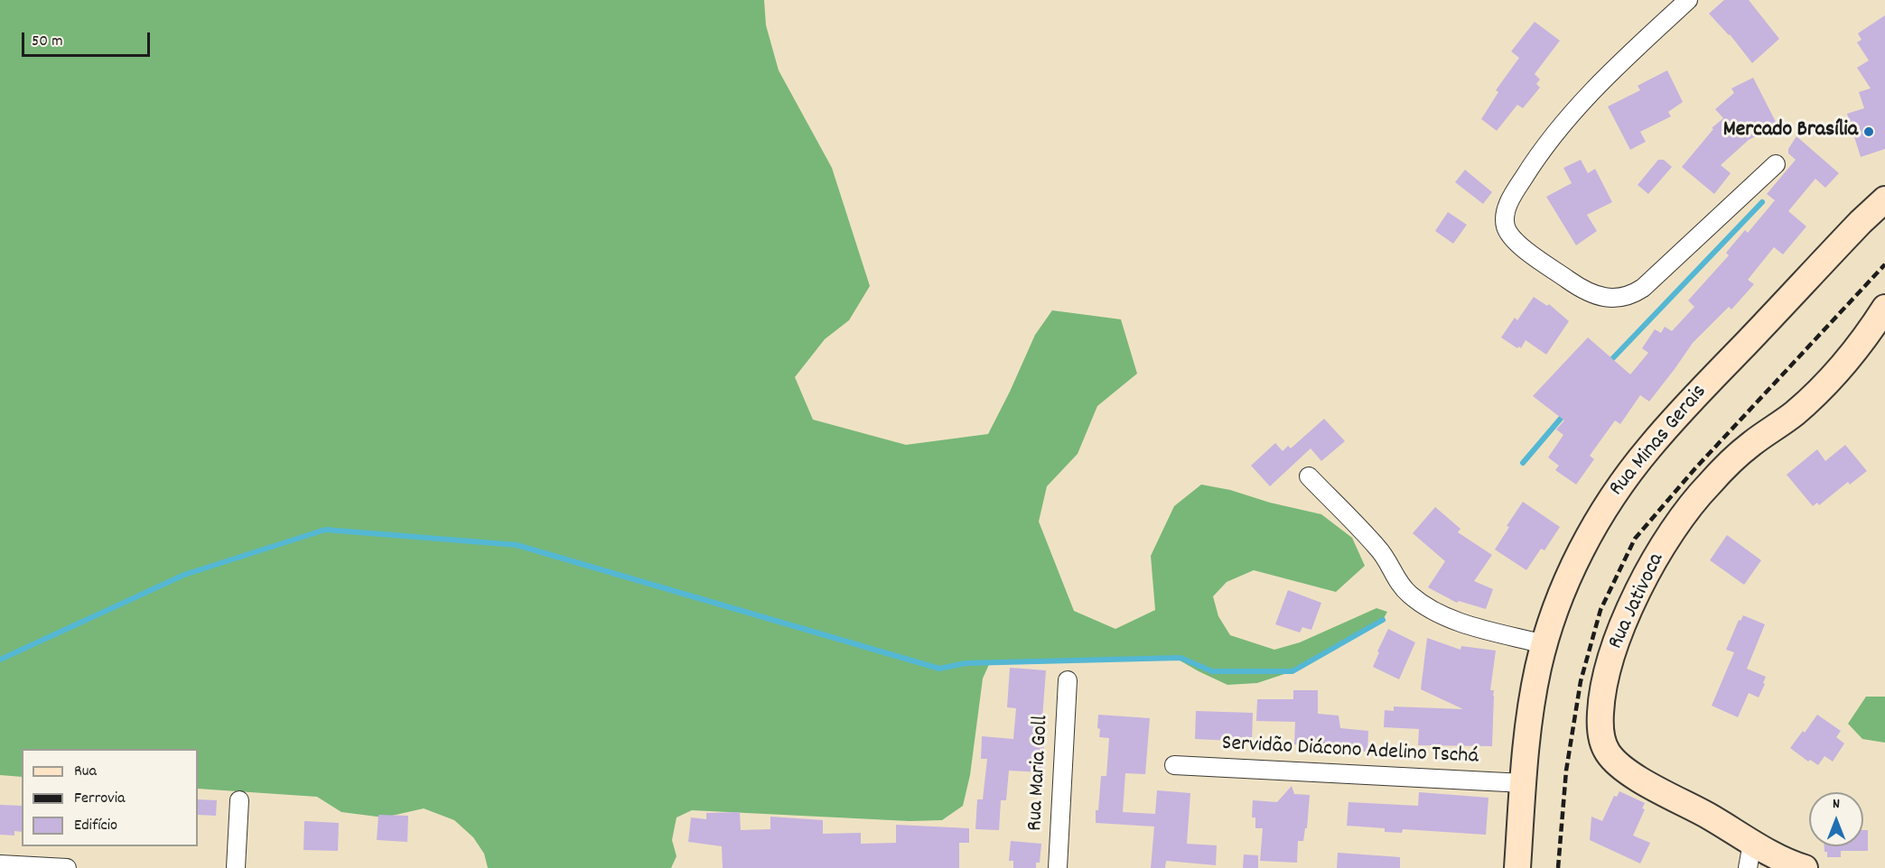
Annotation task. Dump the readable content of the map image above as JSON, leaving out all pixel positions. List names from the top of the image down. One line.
{"streets":{"main road":["Rua Minas Gerais","Rua Jativoca"],"street":["Servidão Diácono Adelino Tschá","Rua Maria Goll"]},"crossings":[["Rua Minas Gerais","Servidão Diácono Adelino Tschá"]],"places":["Mercado Brasília"],"legend":["Rua","Ferrovia","Edifício"],"scale_bar":"50 m","north":"top"}
